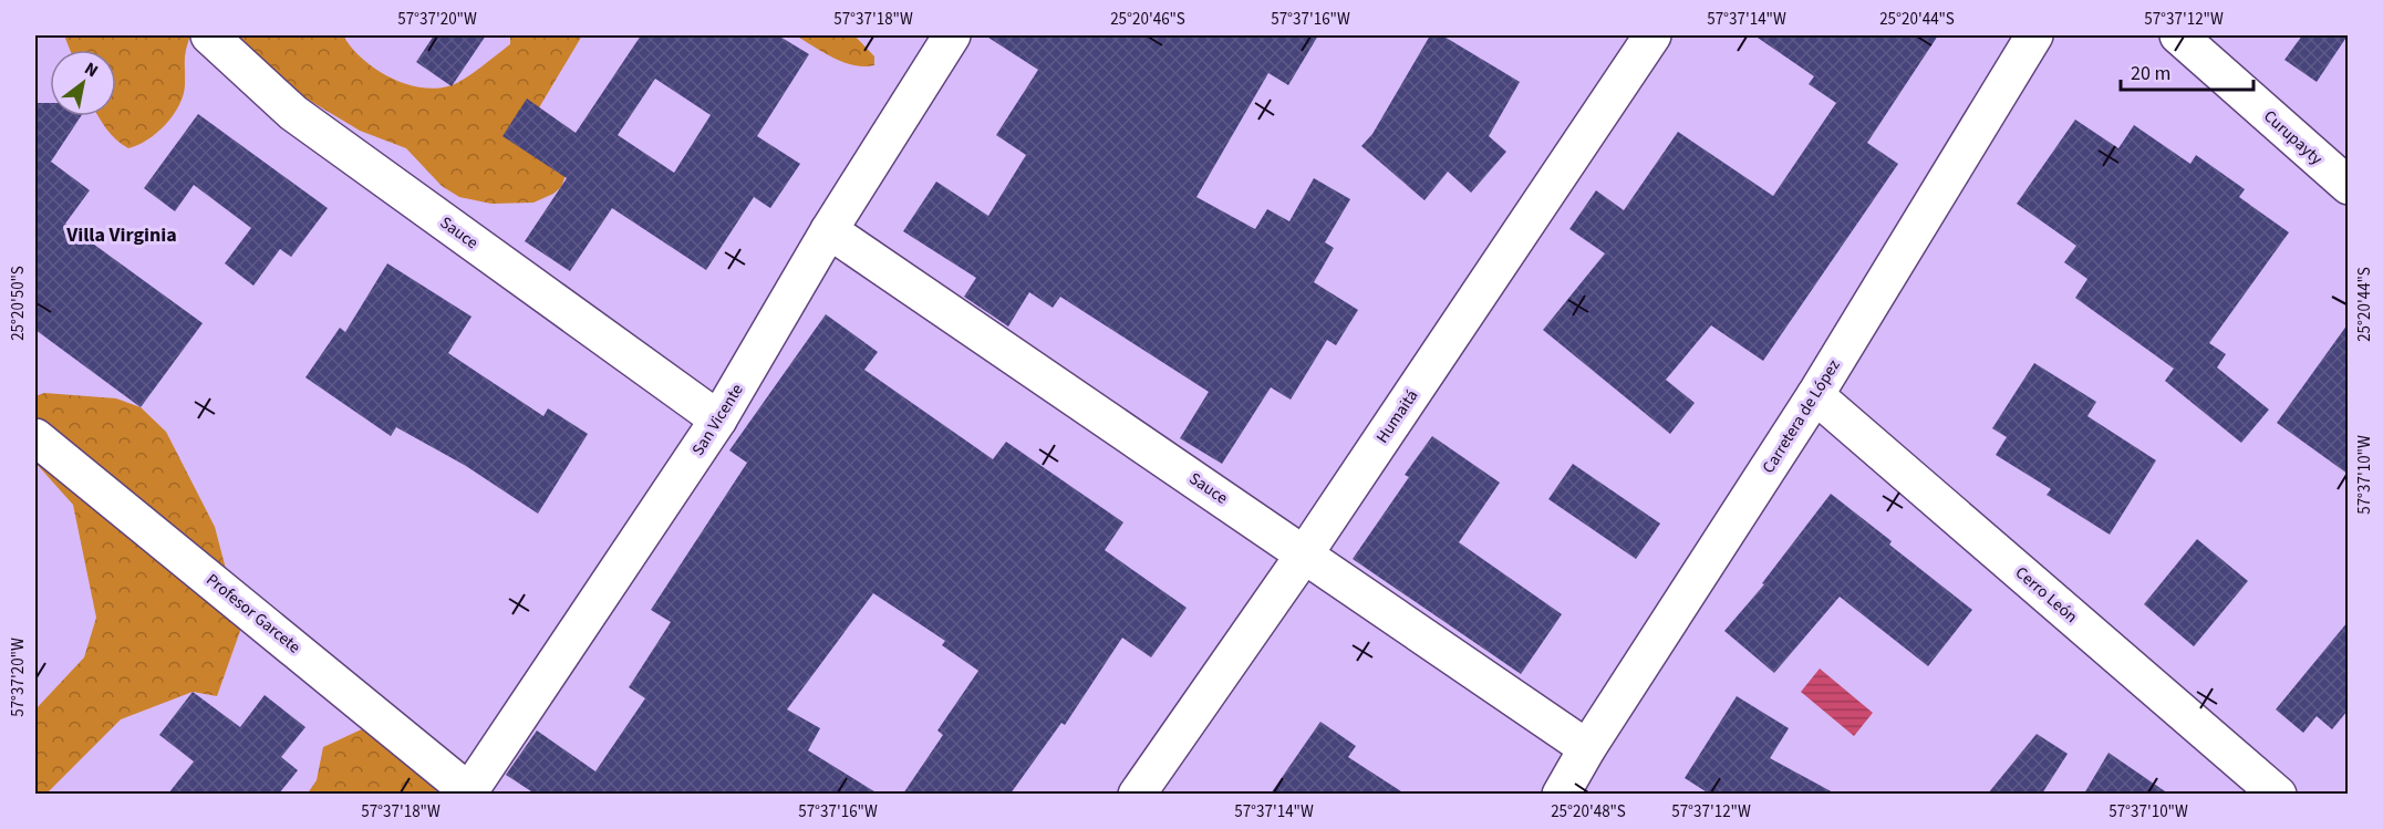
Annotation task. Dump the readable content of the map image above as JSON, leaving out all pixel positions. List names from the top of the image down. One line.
{"streets":{"street":["Curupayty","Sauce","Humaitá","Carretera de López","San Vicente","Cerro León","Profesor Garcete"]},"crossings":[["Sauce","Humaitá"],["Sauce","Carretera de López"],["Sauce","San Vicente"],["Carretera de López","Cerro León"],["San Vicente","Profesor Garcete"]],"districts":["Villa Virginia"],"scale_bar":"20 m","north":"top right","coordinates":["57°37'20\"W","57°37'18\"W","25°20'46\"S","57°37'16\"W","57°37'14\"W","25°20'44\"S","57°37'12\"W","25°20'50\"S","57°37'10\"W","25°20'48\"S"]}
